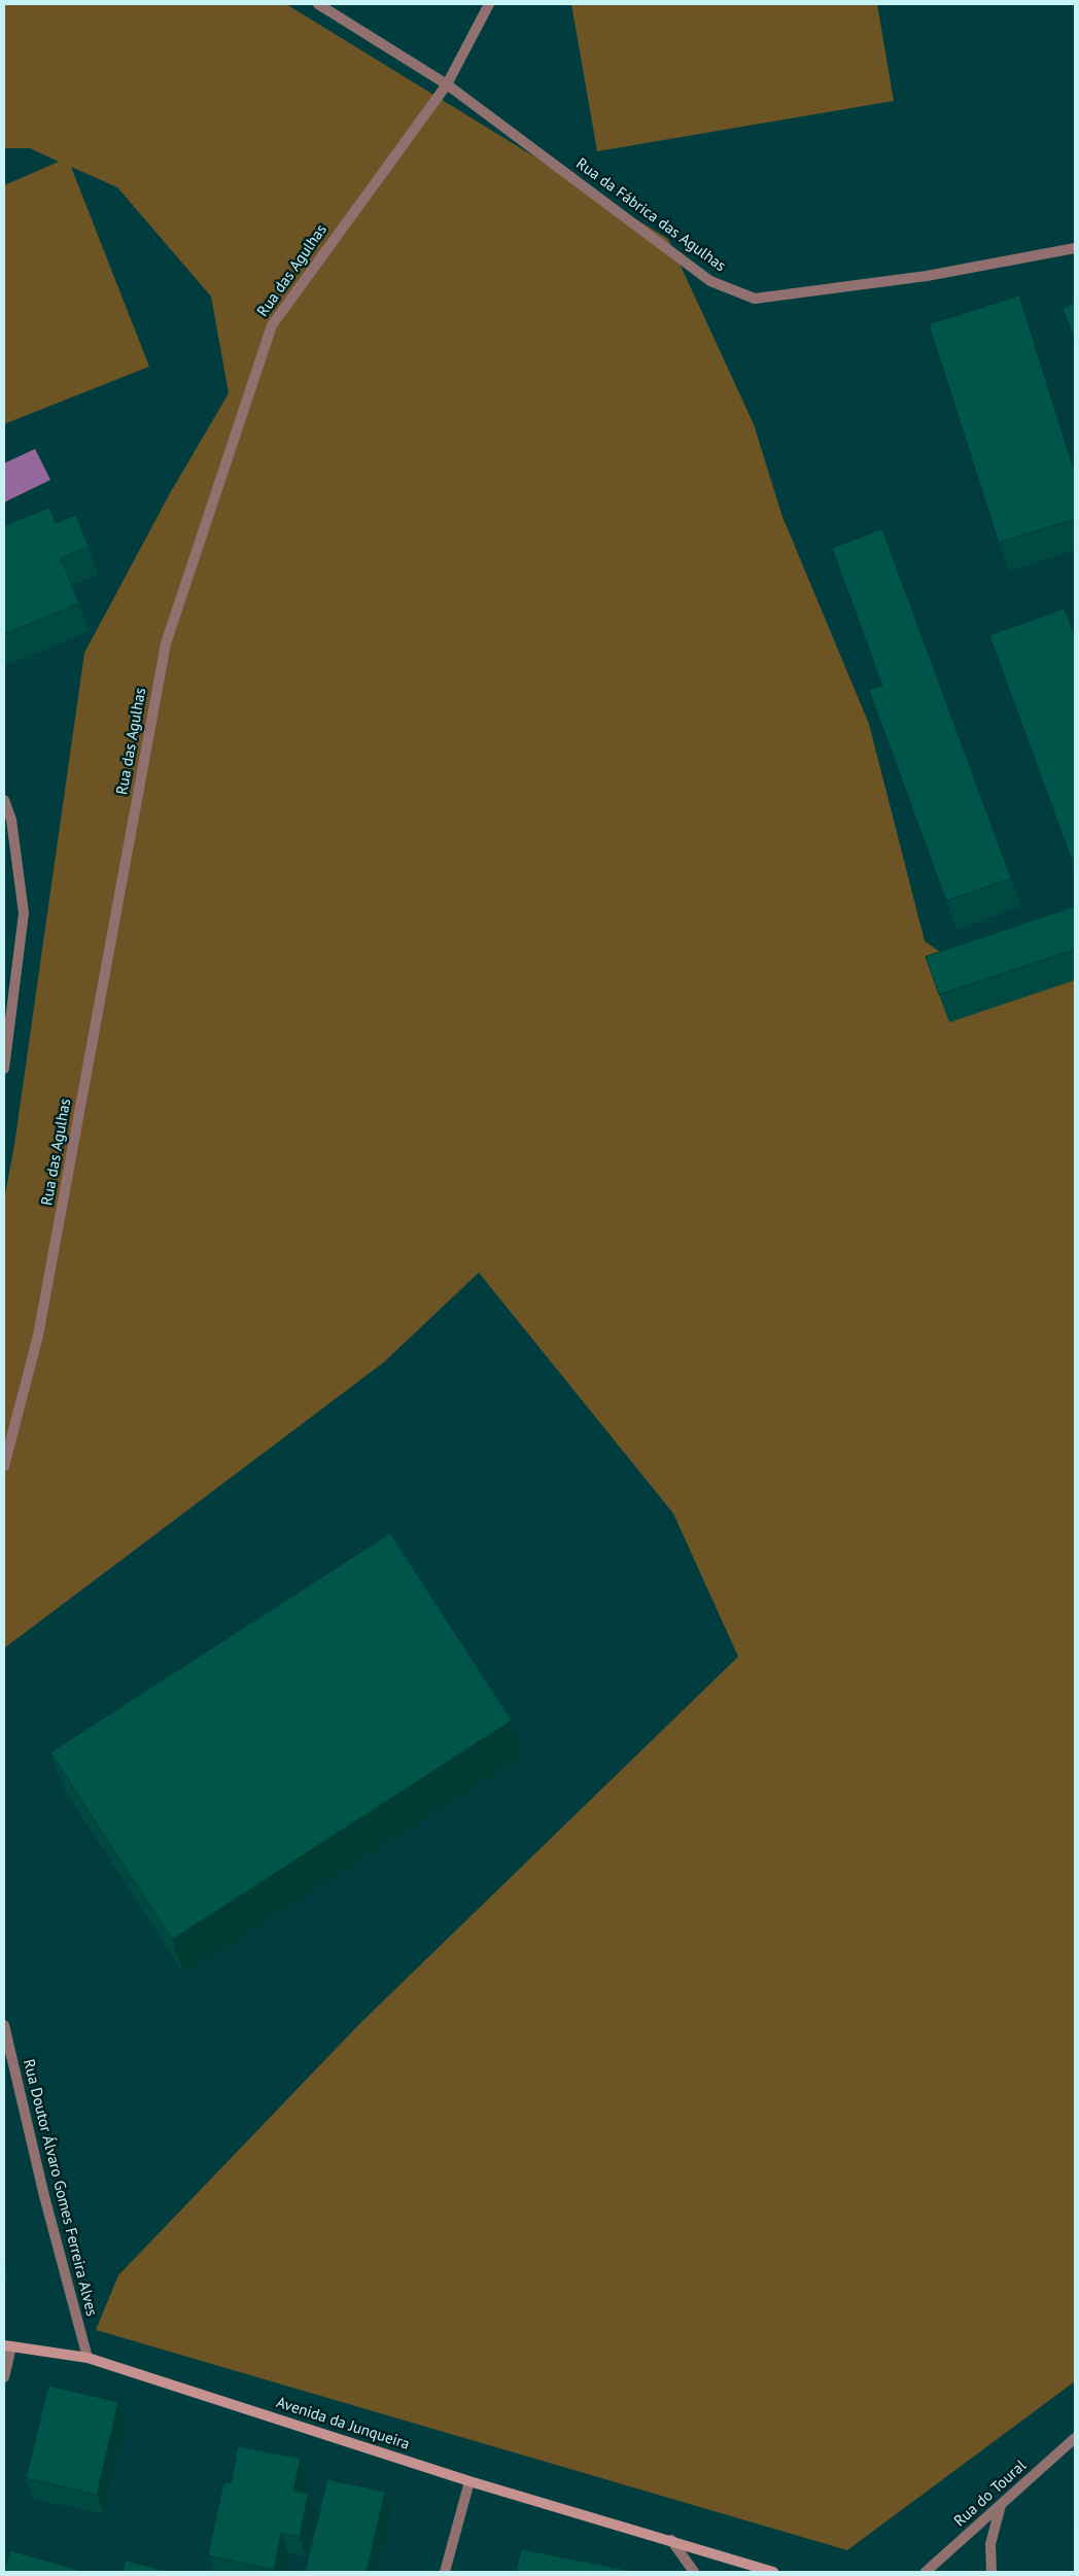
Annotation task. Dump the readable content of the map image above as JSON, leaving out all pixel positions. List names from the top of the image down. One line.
{"streets":{"street":["Rua da Fábrica das Agulhas","Rua das Agulhas","Rua Doutor Álvaro Gomes Ferreira Alves","Avenida da Junqueira","Rua do Toural"]},"crossings":[["Rua da Fábrica das Agulhas","Rua das Agulhas"],["Rua Doutor Álvaro Gomes Ferreira Alves","Avenida da Junqueira"]]}
